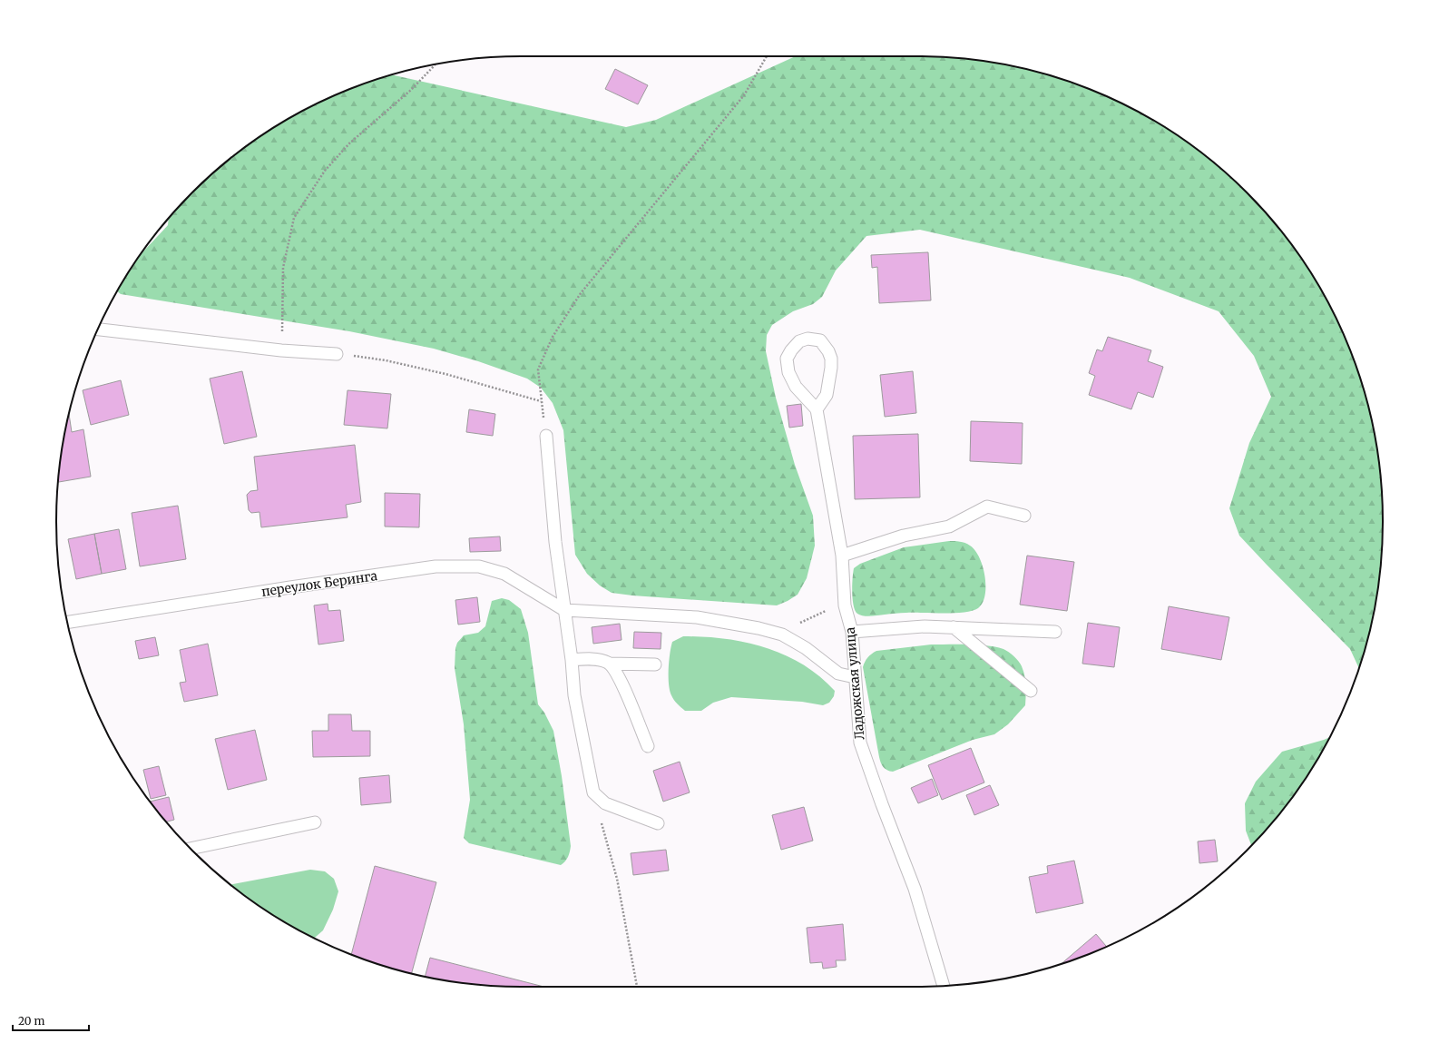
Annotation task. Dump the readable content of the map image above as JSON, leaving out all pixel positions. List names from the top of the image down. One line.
{"streets":{"lane":["переулок Беринга","Ладожская улица"]},"scale_bar":"20 m"}
